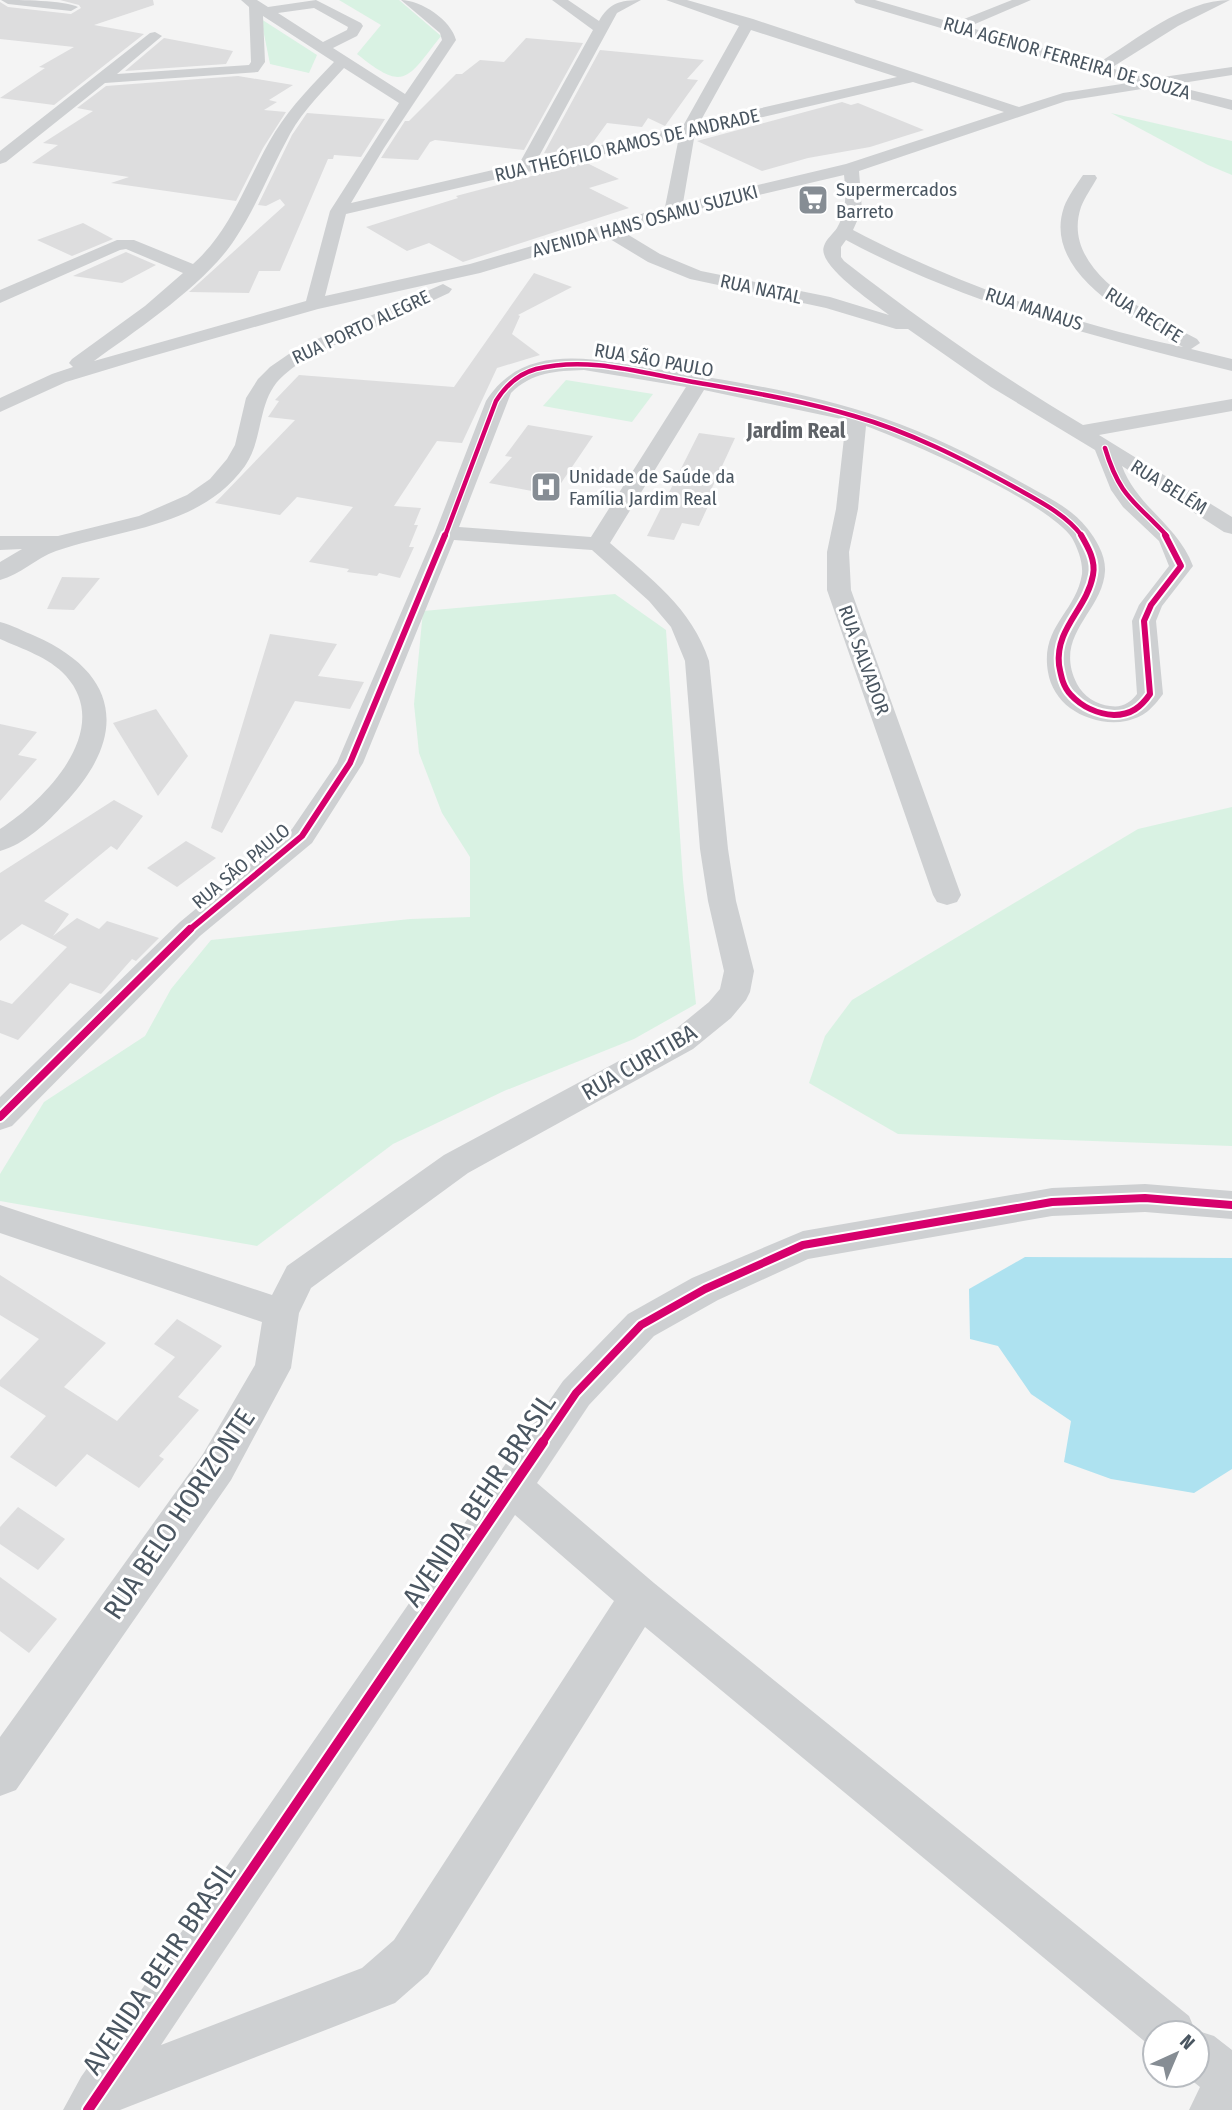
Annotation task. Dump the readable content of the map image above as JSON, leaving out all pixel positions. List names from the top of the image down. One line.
{"streets":{"street":["RUA AGENOR FERREIRA DE SOUZA","RUA THEÓFILO RAMOS DE ANDRADE","AVENIDA HANS OSAMU SUZUKI","RUA NATAL","RUA MANAUS","RUA RECIFE","RUA PORTO ALEGRE","RUA SÃO PAULO","RUA BELÉM","RUA SALVADOR","RUA CURITIBA","AVENIDA BEHR BRASIL","RUA BELO HORIZONTE"]},"crossings":[["RUA AGENOR FERREIRA DE SOUZA","AVENIDA HANS OSAMU SUZUKI"],["AVENIDA HANS OSAMU SUZUKI","RUA NATAL"],["AVENIDA HANS OSAMU SUZUKI","RUA PORTO ALEGRE"],["RUA MANAUS","RUA RECIFE"],["RUA SÃO PAULO","RUA BELÉM"],["RUA SÃO PAULO","RUA SALVADOR"],["RUA CURITIBA","RUA BELO HORIZONTE"]],"districts":["Jardim Real"],"places":{"supermarket":["Supermercados Barreto"],"hospital":["Unidade de Saúde da Família Jardim Real"]},"north":"top right"}
